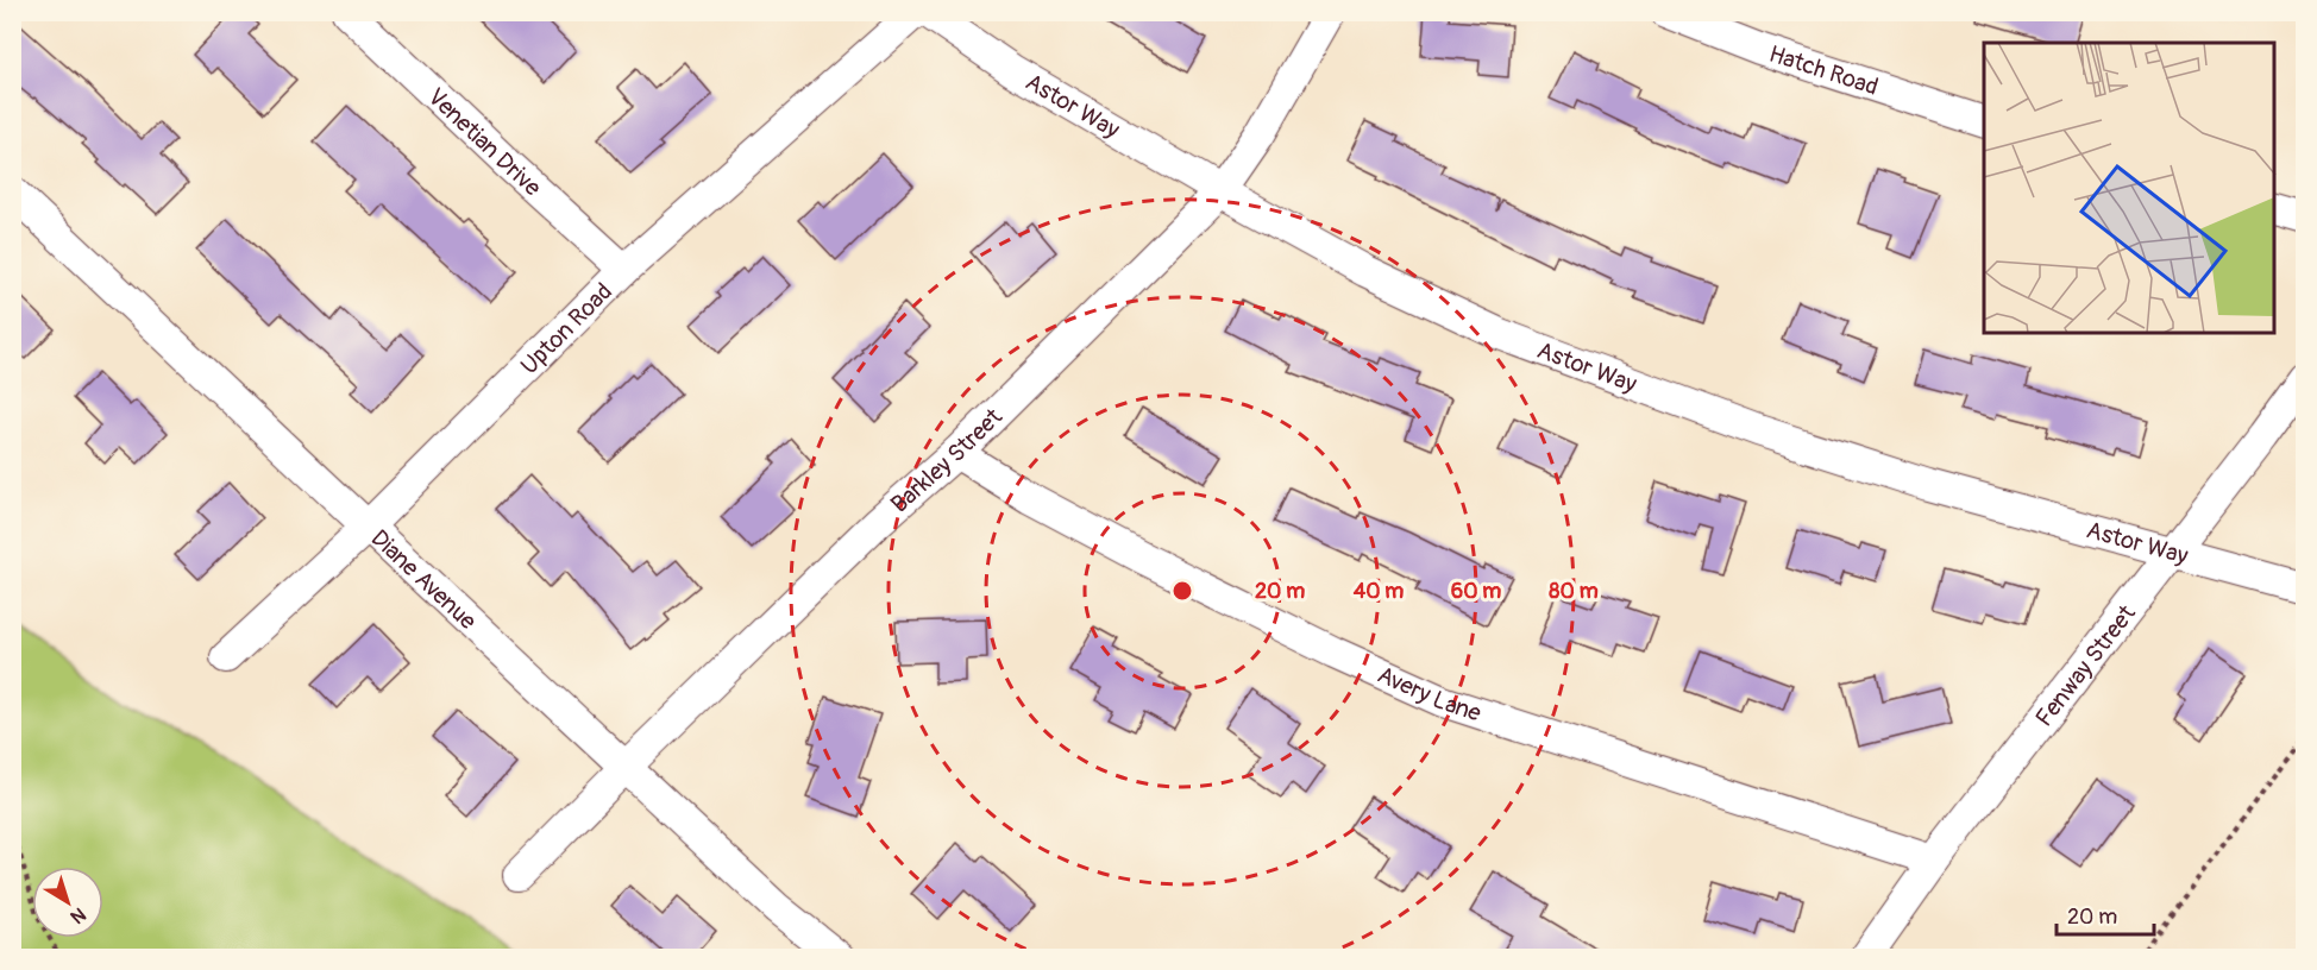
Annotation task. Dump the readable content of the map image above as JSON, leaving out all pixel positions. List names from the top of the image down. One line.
{"streets":{"street":["Hatch Road","Astor Way","Venetian Drive","Upton Road","Barkley Street","Diane Avenue","Fenway Street","Avery Lane"]},"crossings":[["Astor Way","Barkley Street"],["Astor Way","Fenway Street"],["Venetian Drive","Upton Road"],["Upton Road","Diane Avenue"],["Barkley Street","Diane Avenue"],["Barkley Street","Avery Lane"],["Fenway Street","Avery Lane"]],"scale_bar":"20 m","north":"bottom right","rings":["20 m","40 m","60 m","80 m"]}
